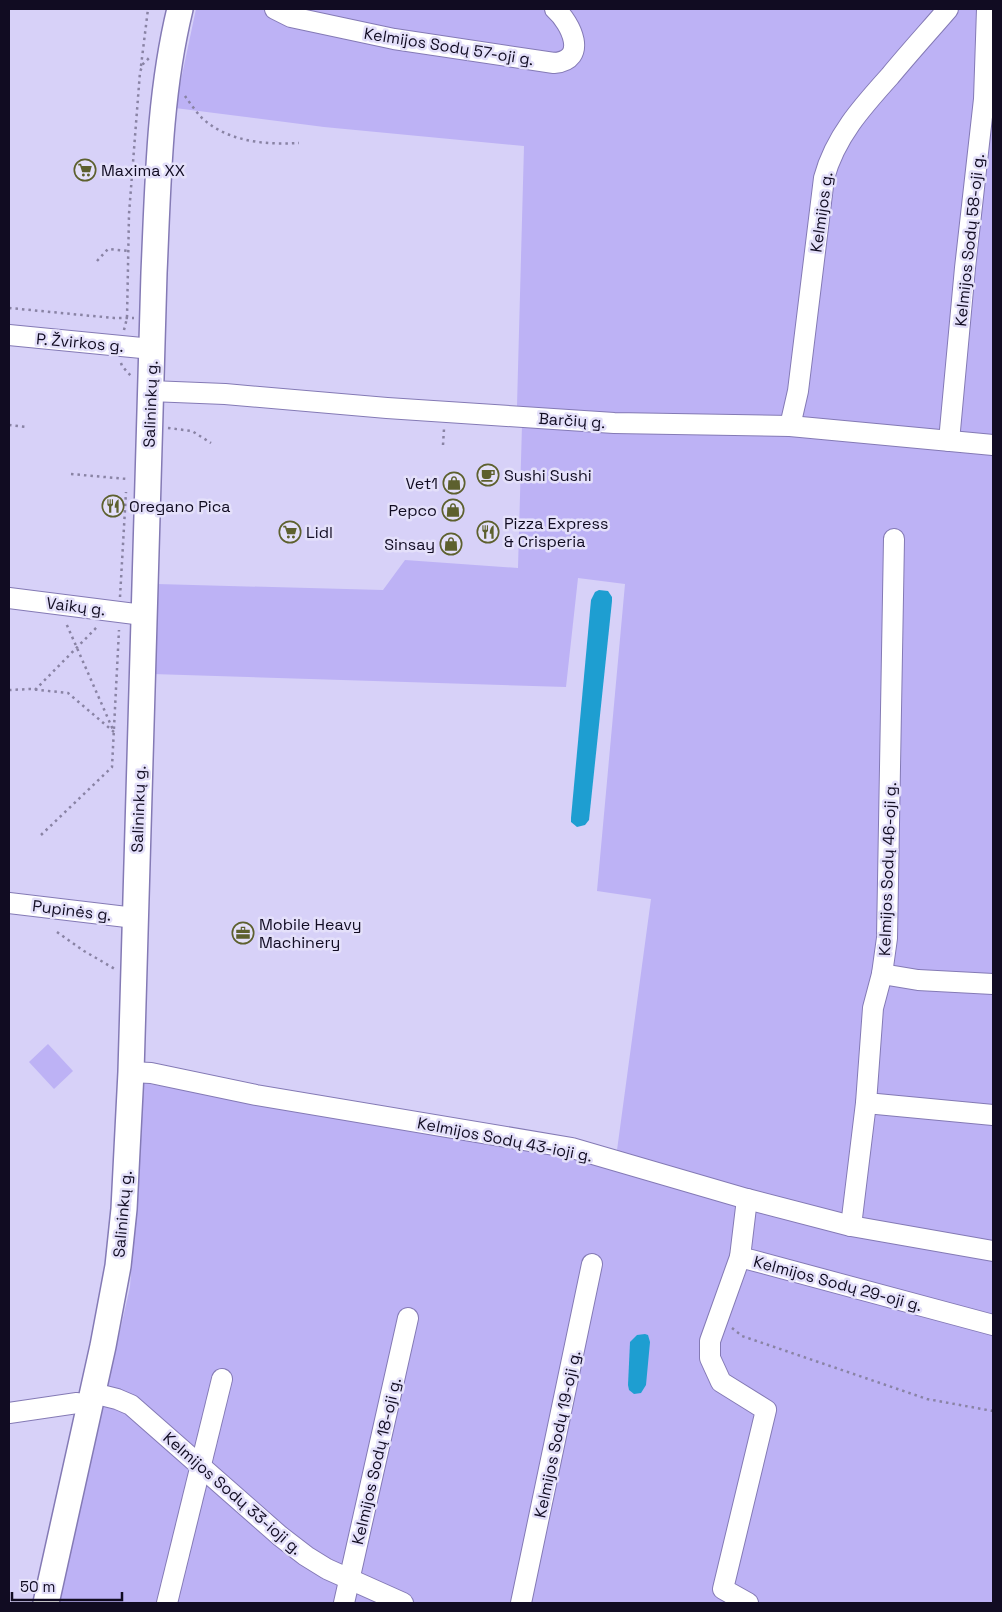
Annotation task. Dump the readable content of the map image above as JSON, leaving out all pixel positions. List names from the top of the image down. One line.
{"streets":{"main road":["Salininkų g."],"street":["Kelmijos Sodų 57-oji g.","Kelmijos g.","Kelmijos Sodų 58-oji g.","P. Žvirkos g.","Barčių g.","Vaikų g.","Kelmijos Sodų 46-oji g.","Pupinės g.","Kelmijos Sodų 43-ioji g.","Kelmijos Sodų 29-oji g.","Kelmijos Sodų 19-oji g.","Kelmijos Sodų 18-oji g.","Kelmijos Sodų 33-ioji g."]},"crossings":[["Kelmijos g.","Barčių g."],["Kelmijos Sodų 58-oji g.","Barčių g."],["P. Žvirkos g.","Salininkų g."],["Salininkų g.","Barčių g."],["Salininkų g.","Vaikų g."],["Salininkų g.","Pupinės g."],["Salininkų g.","Kelmijos Sodų 43-ioji g."],["Salininkų g.","Kelmijos Sodų 33-ioji g."],["Kelmijos Sodų 46-oji g.","Kelmijos Sodų 43-ioji g."],["Kelmijos Sodų 43-ioji g.","Kelmijos Sodų 29-oji g."],["Kelmijos Sodų 18-oji g.","Kelmijos Sodų 33-ioji g."]],"places":{"supermarket":["Maxima XX","Lidl"],"cafe":["Sushi Sushi"],"shop":["Vet1","Pepco","Sinsay"],"restaurant":["Oregano Pica","Pizza Express & Crisperia"],"office":["Mobile Heavy Machinery"]},"scale_bar":"50 m"}
